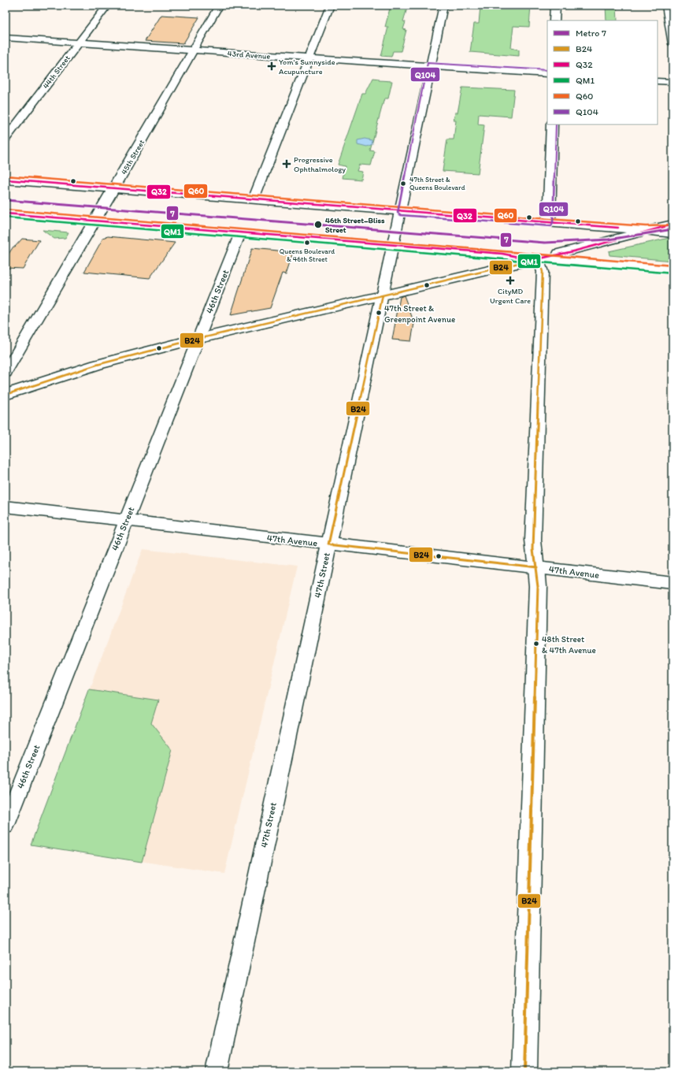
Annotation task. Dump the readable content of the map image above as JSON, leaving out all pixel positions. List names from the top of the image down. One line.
{"streets":{"street":["43rd Avenue","44th Street","45th Street","46th Street","47th Avenue","47th Street"]},"crossings":[["43rd Avenue","44th Street"],["43rd Avenue","45th Street"],["43rd Avenue","47th Street"],["46th Street","47th Avenue"],["47th Avenue","47th Street"]],"places":{"health":["Yom's Sunnyside Acupuncture","Progressive Ophthalmology","CityMD Urgent Care"],"other":["47th Street & Queens Boulevard","46th Street–Bliss Street","Queens Boulevard & 46th Street","47th Street & Greenpoint Avenue","48th Street & 47th Avenue"]},"lines":["transit line Q104","transit line Q60","transit line Q32","metro line 7","transit line QM1","transit line B24"],"legend":["Metro 7","B24","Q32","QM1","Q60","Q104"]}
